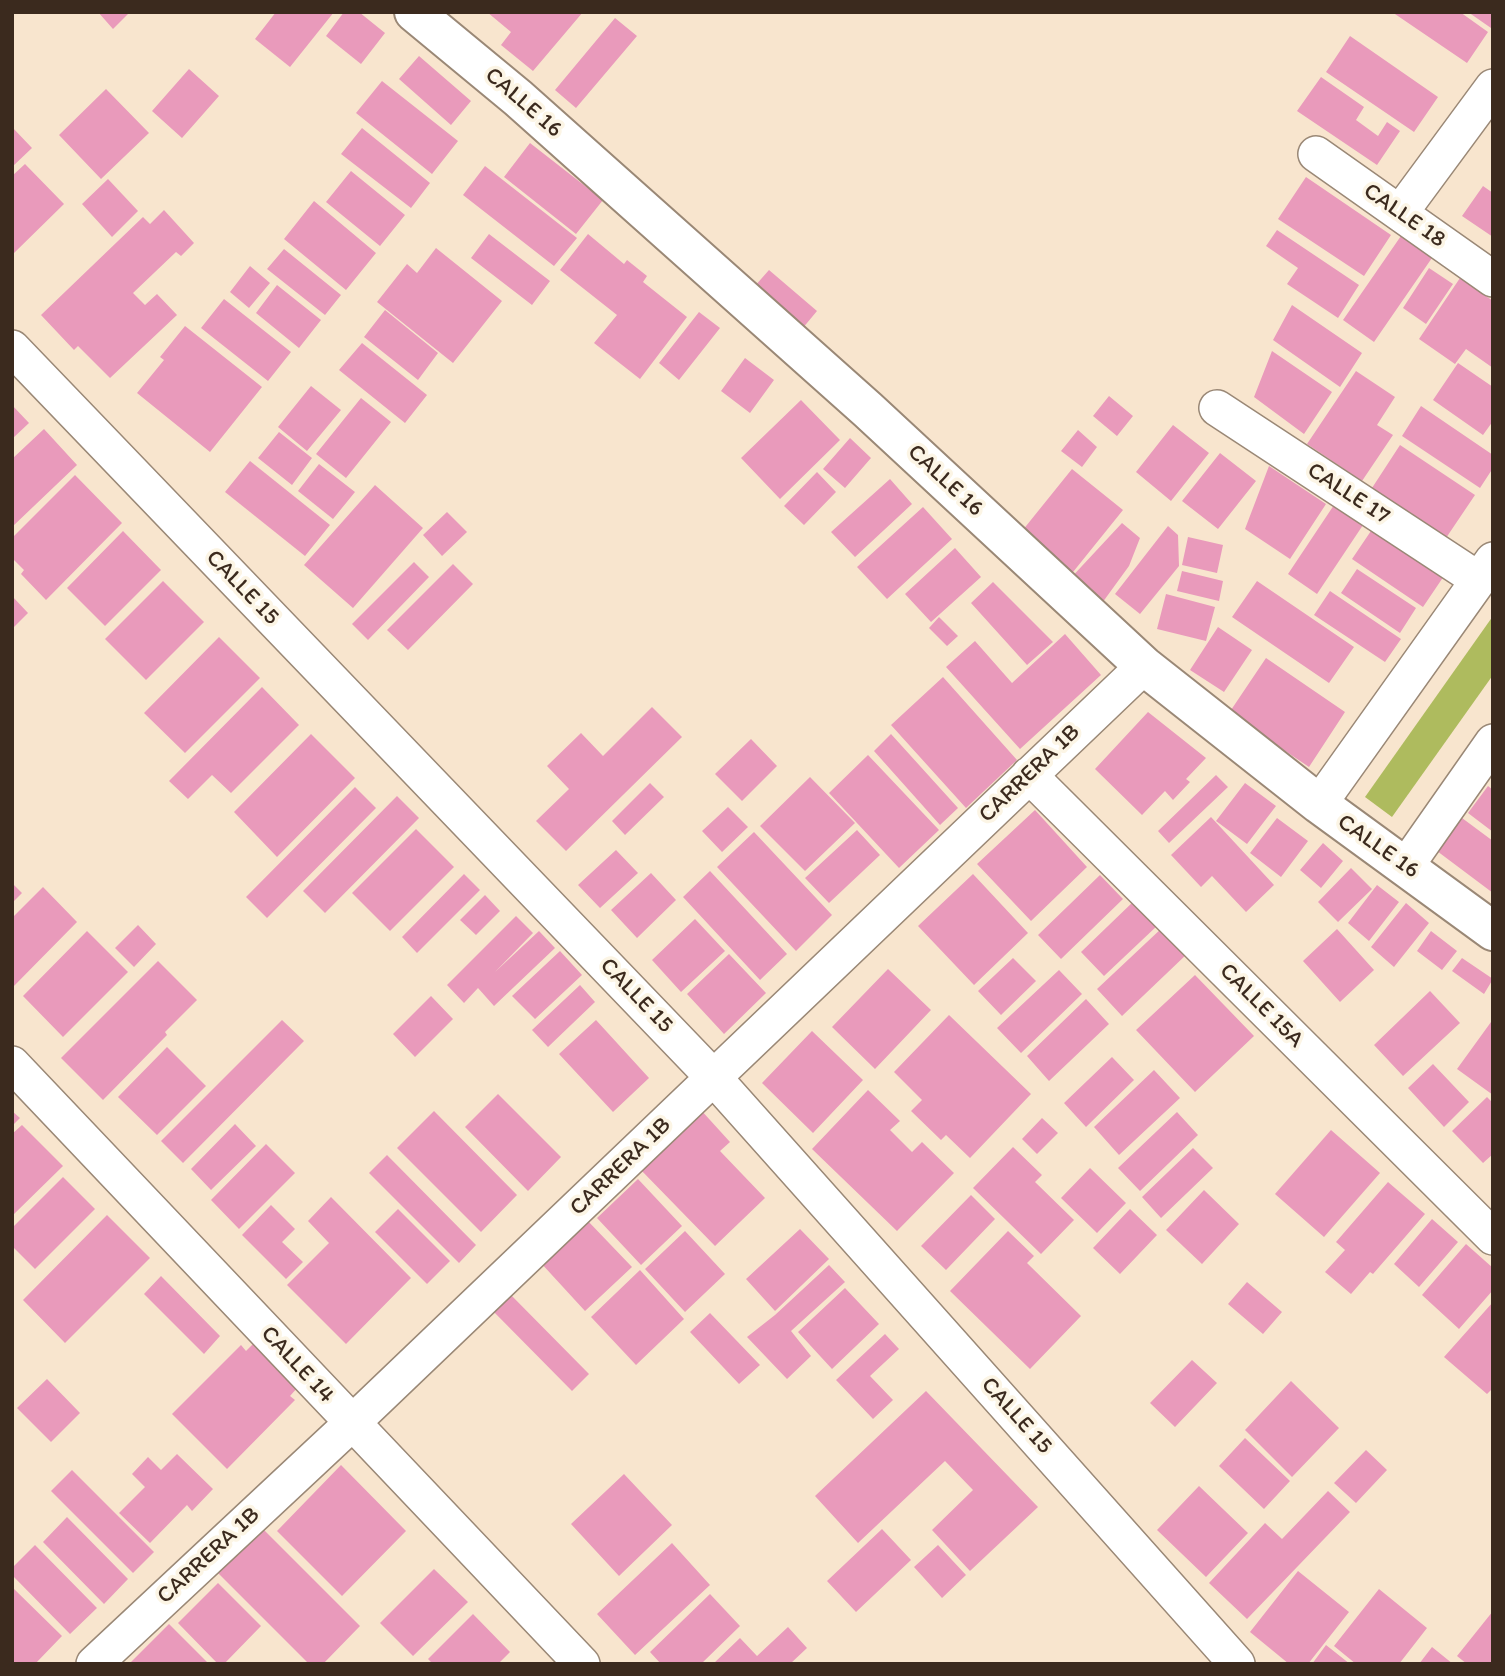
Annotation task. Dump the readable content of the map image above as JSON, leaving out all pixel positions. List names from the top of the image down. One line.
{"streets":{"street":["CALLE 16","CALLE 18","CALLE 17","CALLE 15","CARRERA 1B","CALLE 15A","CALLE 14"]},"crossings":[["CALLE 16","CARRERA 1B"],["CALLE 15","CARRERA 1B"],["CARRERA 1B","CALLE 15A"],["CARRERA 1B","CALLE 14"]]}
